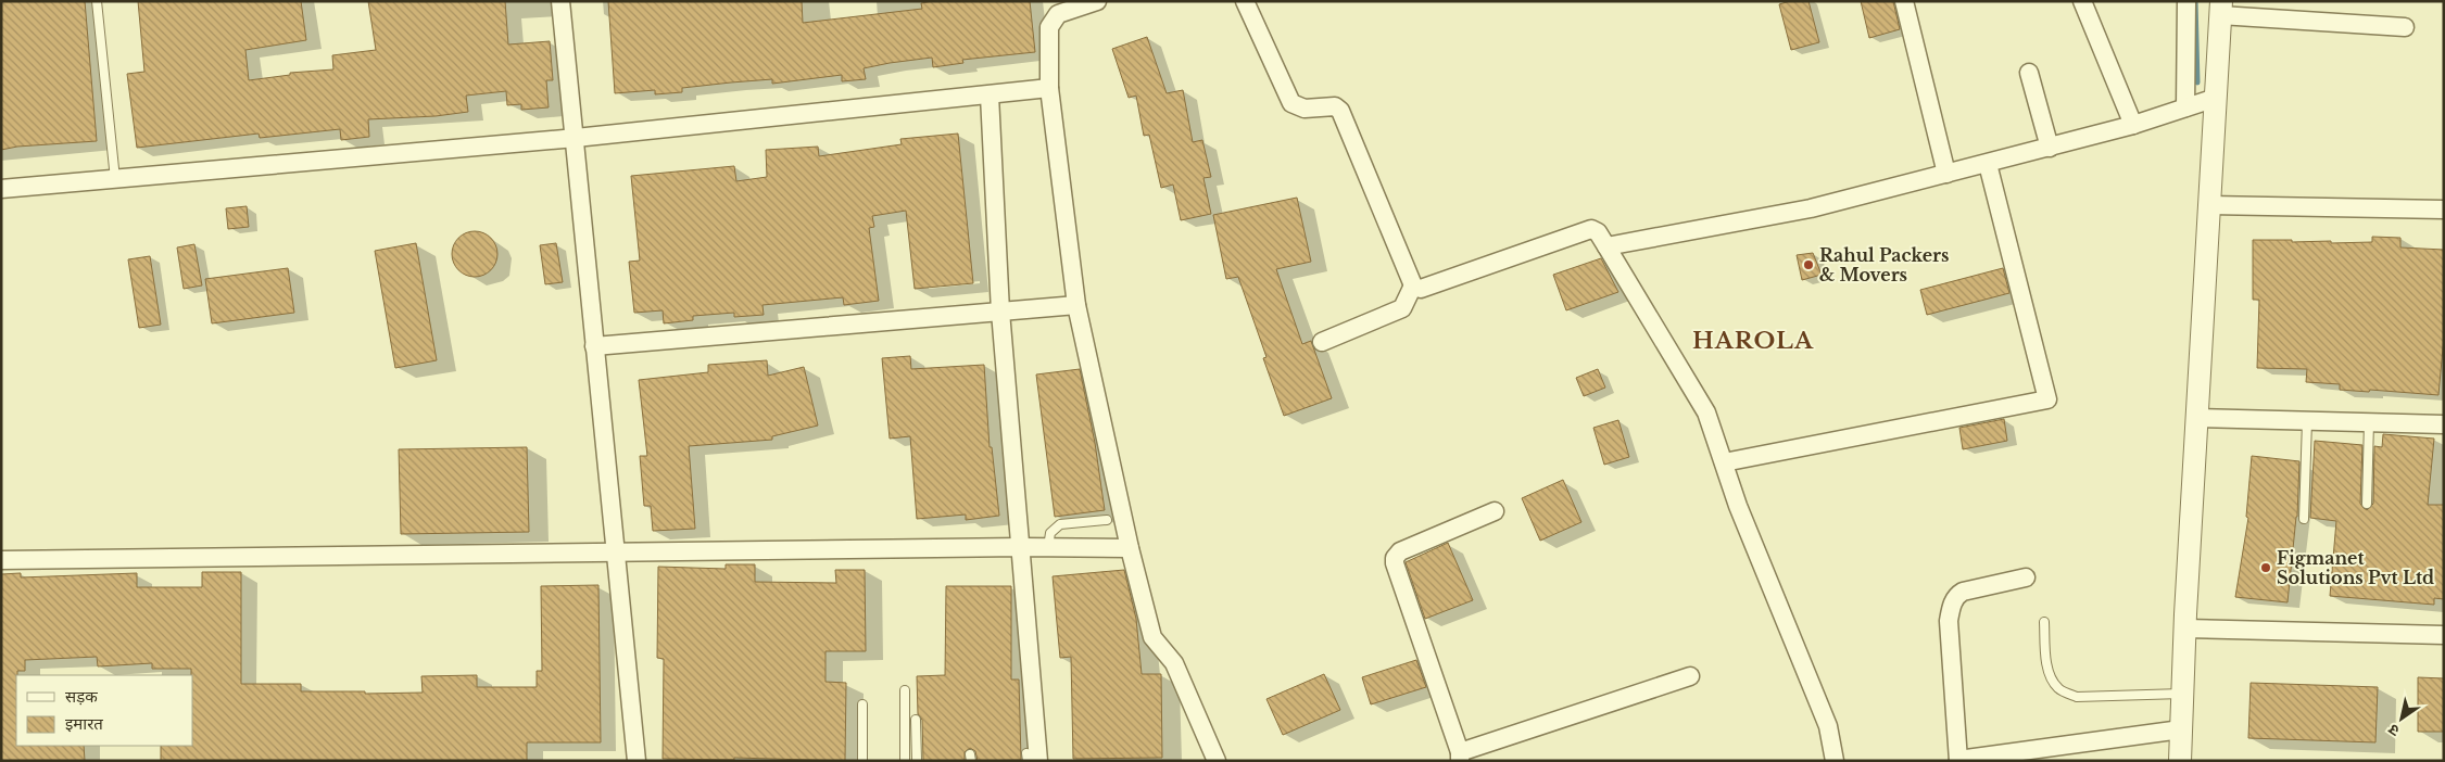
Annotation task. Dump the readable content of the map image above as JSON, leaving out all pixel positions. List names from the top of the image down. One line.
{"districts":["HAROLA"],"places":["Rahul Packers & Movers","Figmanet Solutions Pvt Ltd"],"legend":["सड़क","इमारत"],"north":"bottom left"}
